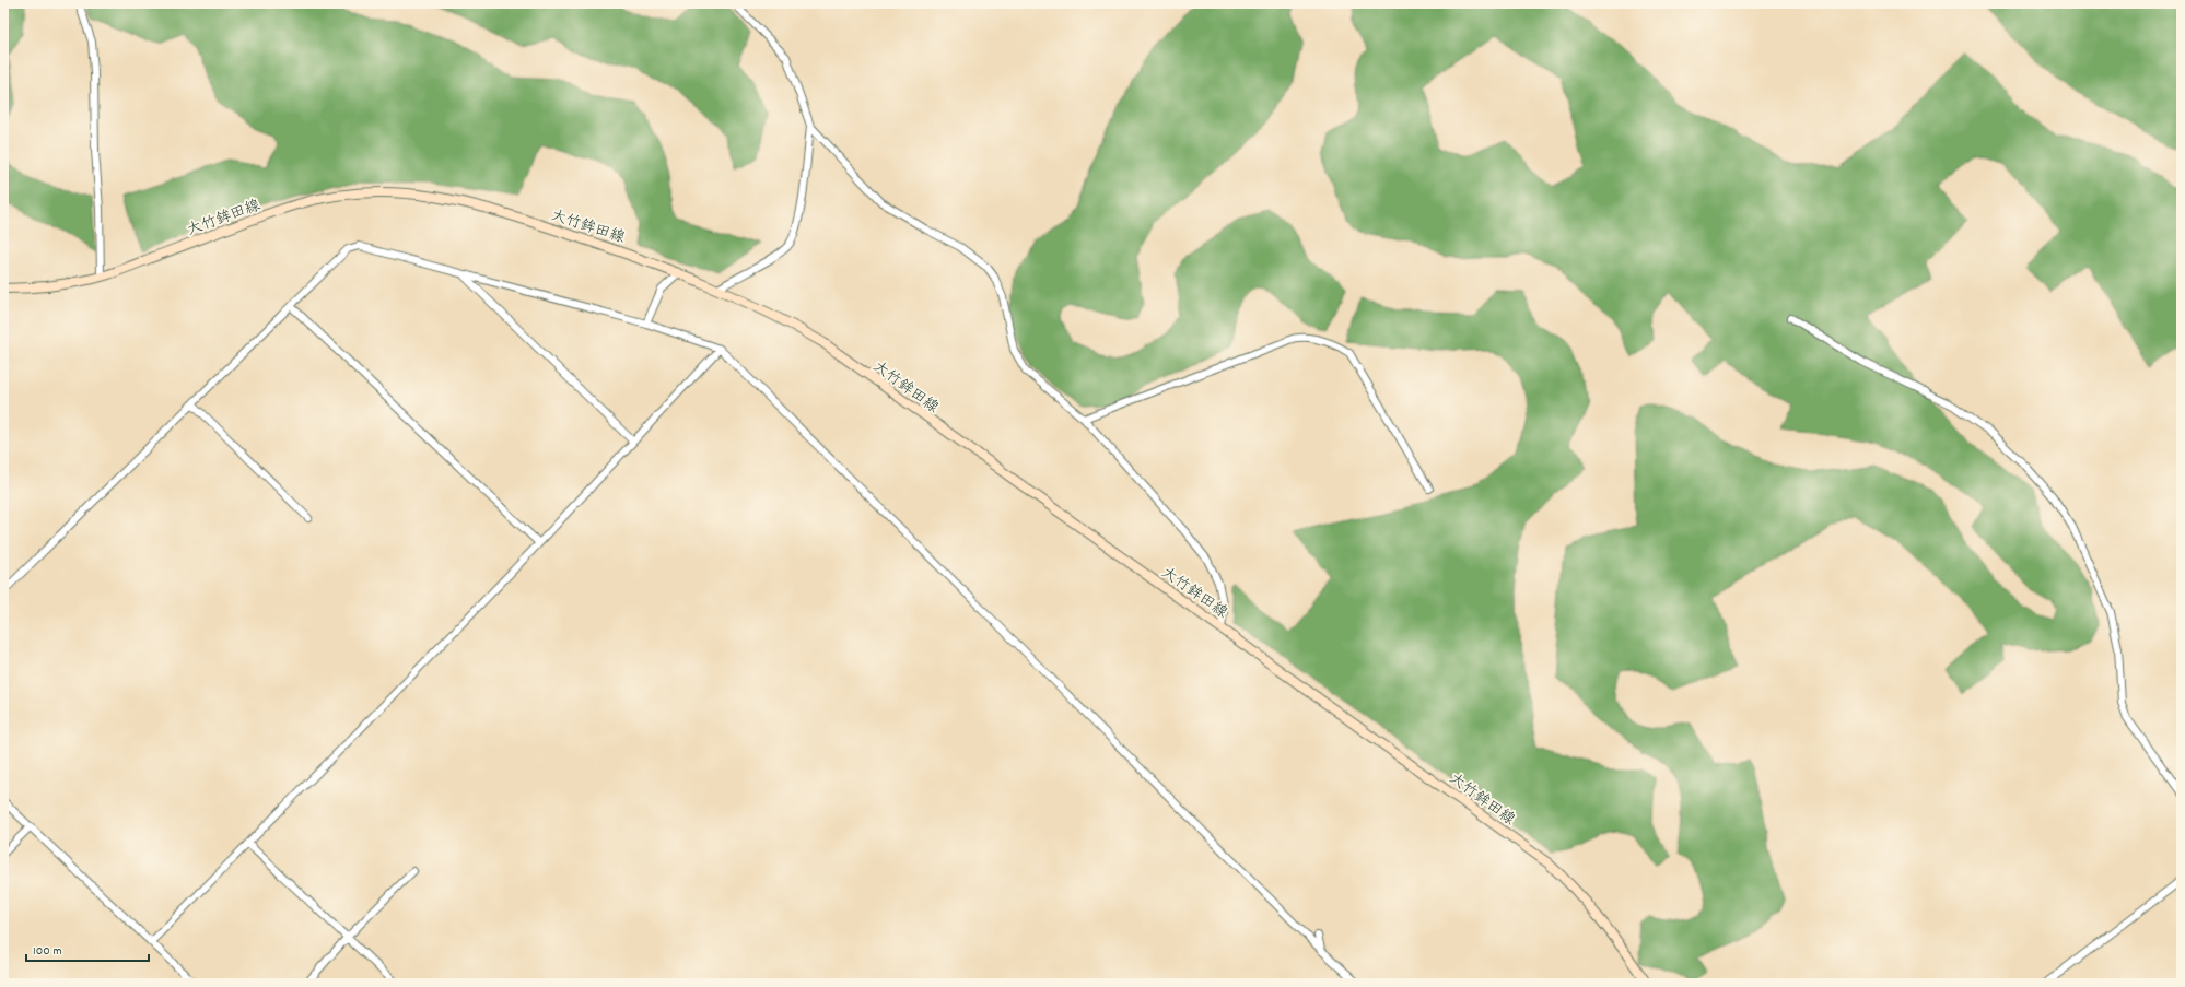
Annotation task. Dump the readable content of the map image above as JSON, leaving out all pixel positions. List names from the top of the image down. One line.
{"streets":{"main road":["大竹鉾田線"]},"scale_bar":"100 m"}
